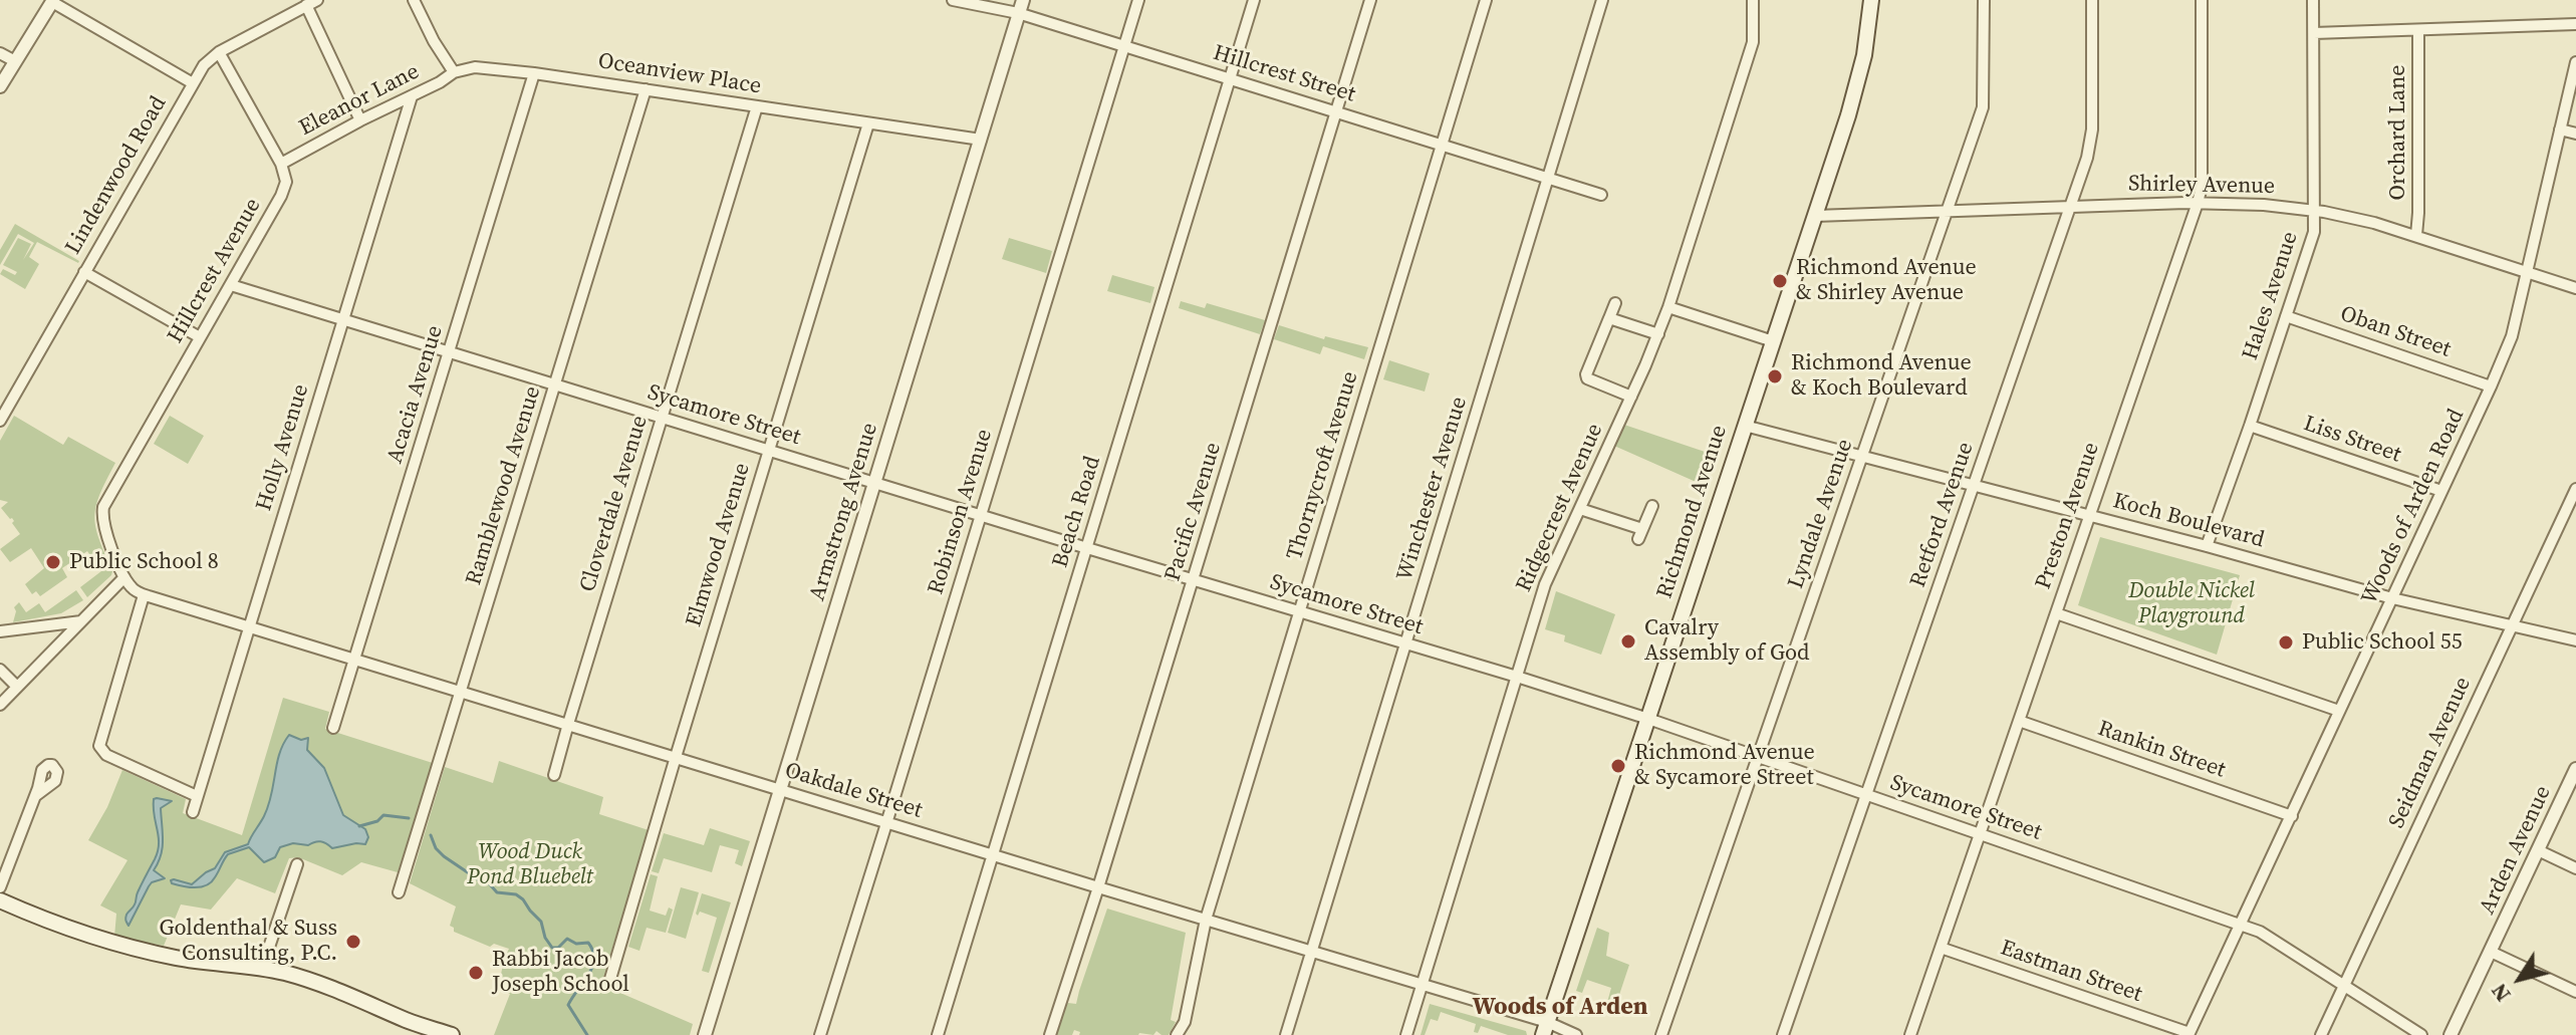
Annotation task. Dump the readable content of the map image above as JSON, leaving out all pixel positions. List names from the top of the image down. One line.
{"streets":{"main road":["Richmond Avenue"],"street":["Oceanview Place","Hillcrest Street","Eleanor Lane","Orchard Lane","Lindenwood Road","Shirley Avenue","Hillcrest Avenue","Hales Avenue","Oban Street","Acacia Avenue","Sycamore Street","Liss Street","Holly Avenue","Thornycroft Avenue","Ramblewood Avenue","Winchester Avenue","Cloverdale Avenue","Woods of Arden Road","Ridgecrest Avenue","Armstrong Avenue","Robinson Avenue","Beach Road","Pacific Avenue","Lyndale Avenue","Retford Avenue","Preston Avenue","Koch Boulevard","Elmwood Avenue","Rankin Street","Seidman Avenue","Oakdale Street","Arden Avenue","Eastman Street"]},"crossings":[["Oceanview Place","Eleanor Lane"],["Oceanview Place","Acacia Avenue"],["Oceanview Place","Ramblewood Avenue"],["Oceanview Place","Cloverdale Avenue"],["Oceanview Place","Armstrong Avenue"],["Oceanview Place","Elmwood Avenue"],["Hillcrest Street","Thornycroft Avenue"],["Hillcrest Street","Winchester Avenue"],["Hillcrest Street","Armstrong Avenue"],["Hillcrest Street","Robinson Avenue"],["Hillcrest Street","Beach Road"],["Hillcrest Street","Pacific Avenue"],["Eleanor Lane","Hillcrest Avenue"],["Eleanor Lane","Holly Avenue"],["Orchard Lane","Shirley Avenue"],["Shirley Avenue","Hales Avenue"],["Shirley Avenue","Woods of Arden Road"],["Shirley Avenue","Richmond Avenue"],["Shirley Avenue","Lyndale Avenue"],["Shirley Avenue","Retford Avenue"],["Shirley Avenue","Preston Avenue"],["Hillcrest Avenue","Sycamore Street"],["Hillcrest Avenue","Oakdale Street"],["Hales Avenue","Oban Street"],["Hales Avenue","Liss Street"],["Hales Avenue","Koch Boulevard"],["Oban Street","Woods of Arden Road"],["Acacia Avenue","Sycamore Street"],["Acacia Avenue","Oakdale Street"],["Sycamore Street","Holly Avenue"],["Sycamore Street","Thornycroft Avenue"],["Sycamore Street","Ramblewood Avenue"],["Sycamore Street","Winchester Avenue"],["Sycamore Street","Cloverdale Avenue"],["Sycamore Street","Woods of Arden Road"],["Sycamore Street","Ridgecrest Avenue"],["Sycamore Street","Armstrong Avenue"],["Sycamore Street","Robinson Avenue"],["Sycamore Street","Beach Road"],["Sycamore Street","Pacific Avenue"],["Sycamore Street","Richmond Avenue"],["Sycamore Street","Lyndale Avenue"],["Sycamore Street","Retford Avenue"],["Sycamore Street","Preston Avenue"],["Sycamore Street","Elmwood Avenue"],["Sycamore Street","Seidman Avenue"],["Liss Street","Woods of Arden Road"],["Holly Avenue","Oakdale Street"],["Thornycroft Avenue","Oakdale Street"],["Ramblewood Avenue","Oakdale Street"],["Winchester Avenue","Oakdale Street"],["Cloverdale Avenue","Oakdale Street"],["Woods of Arden Road","Koch Boulevard"],["Woods of Arden Road","Rankin Street"],["Woods of Arden Road","Eastman Street"],["Ridgecrest Avenue","Oakdale Street"],["Armstrong Avenue","Oakdale Street"],["Robinson Avenue","Oakdale Street"],["Beach Road","Oakdale Street"],["Pacific Avenue","Oakdale Street"],["Richmond Avenue","Koch Boulevard"],["Richmond Avenue","Oakdale Street"],["Lyndale Avenue","Koch Boulevard"],["Retford Avenue","Koch Boulevard"],["Preston Avenue","Koch Boulevard"],["Preston Avenue","Rankin Street"],["Preston Avenue","Eastman Street"],["Koch Boulevard","Seidman Avenue"],["Elmwood Avenue","Oakdale Street"]],"districts":["Woods of Arden"],"parks":["Double Nickel Playground","Wood Duck Pond Bluebelt"],"places":["Richmond Avenue & Shirley Avenue","Richmond Avenue & Koch Boulevard","Public School 8","Cavalry Assembly of God","Public School 55","Richmond Avenue & Sycamore Street","Goldenthal & Suss Consulting, P.C.","Rabbi Jacob Joseph School"],"north":"bottom left"}
